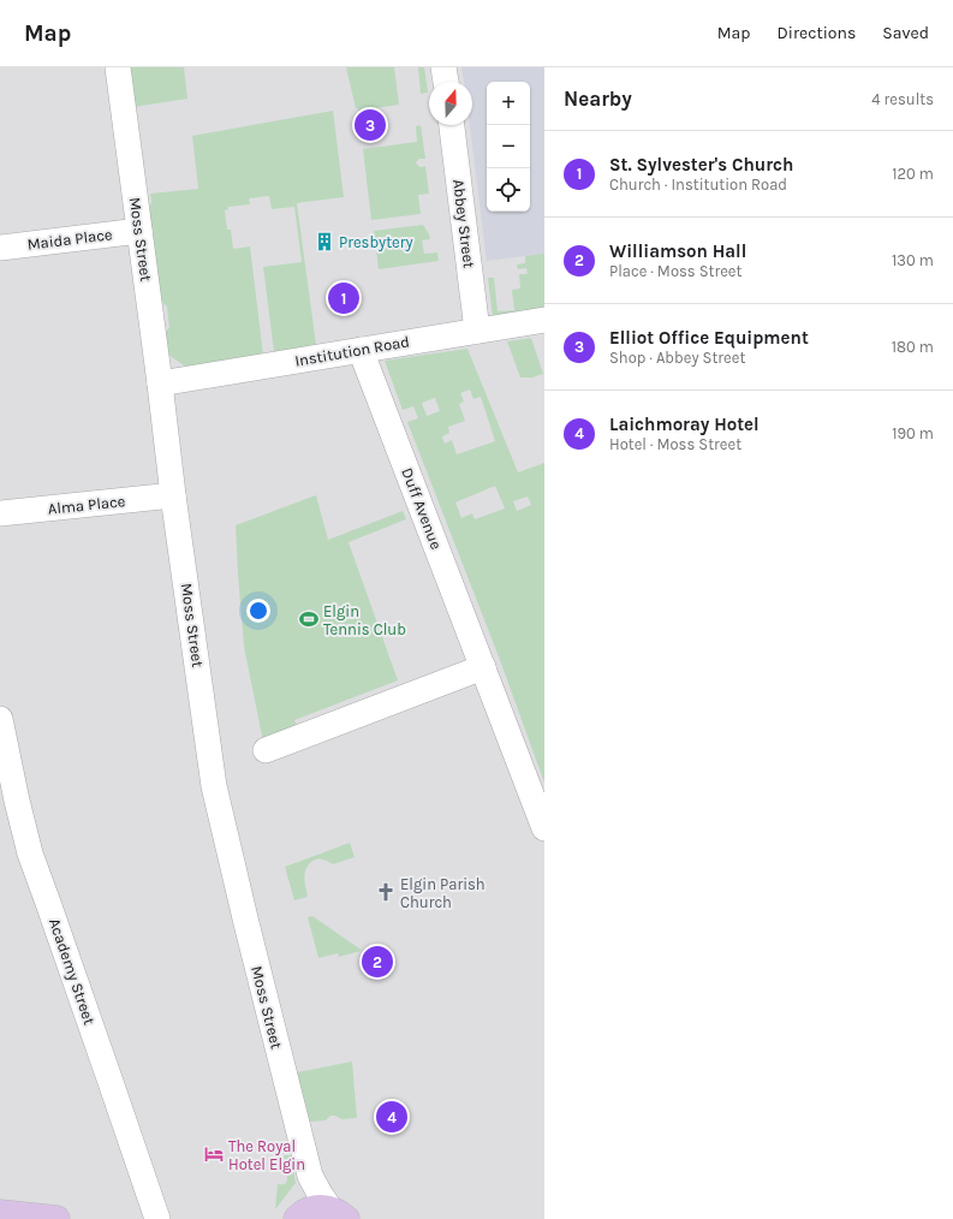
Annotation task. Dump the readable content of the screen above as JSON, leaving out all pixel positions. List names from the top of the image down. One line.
{"streets":{"street":["Abbey Street","Maida Place","Moss Street","Institution Road","Alma Place","Duff Avenue","Academy Street"]},"crossings":[["Abbey Street","Institution Road"],["Maida Place","Moss Street"],["Moss Street","Institution Road"],["Moss Street","Alma Place"],["Institution Road","Duff Avenue"]],"places":{"building":["Presbytery"],"sports":["Elgin Tennis Club"],"church":["Elgin Parish Church"],"hotel":["The Royal Hotel Elgin"]},"north":"top","page":{"header":"Map","nav":["Map","Directions","Saved"],"heading":["Nearby","4 results"],"map_buttons":["+","−"],"pins":["3","1","2","4"],"list":[{"mark":"1","name":"St. Sylvester's Church","note":"Church · Institution Road","value":"120 m"},{"mark":"2","name":"Williamson Hall","note":"Place · Moss Street","value":"130 m"},{"mark":"3","name":"Elliot Office Equipment","note":"Shop · Abbey Street","value":"180 m"},{"mark":"4","name":"Laichmoray Hotel","note":"Hotel · Moss Street","value":"190 m"}]}}
